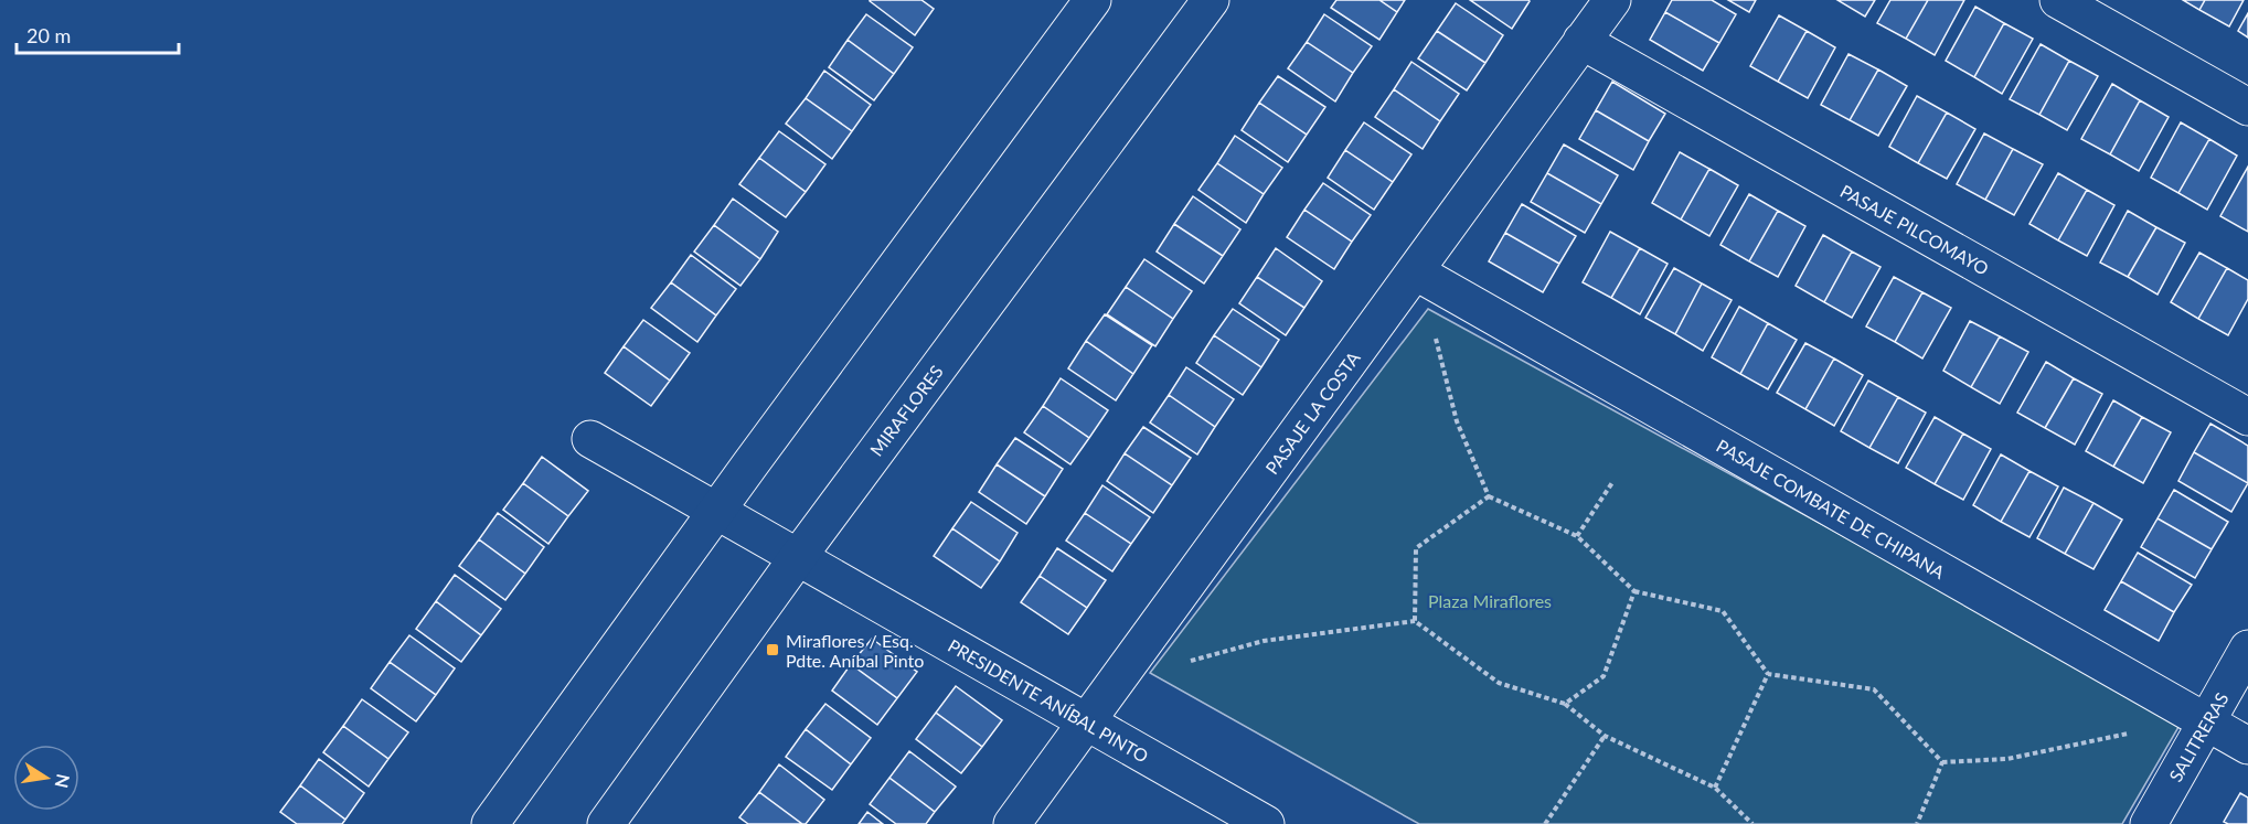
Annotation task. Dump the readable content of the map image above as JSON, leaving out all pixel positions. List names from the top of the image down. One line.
{"streets":{"street":["PASAJE PILCOMAYO","MIRAFLORES","PASAJE LA COSTA","PASAJE COMBATE DE CHIPANA","PRESIDENTE ANÍBAL PINTO","SALITRERAS"]},"crossings":[["PASAJE PILCOMAYO","PASAJE LA COSTA"],["MIRAFLORES","PRESIDENTE ANÍBAL PINTO"],["PASAJE LA COSTA","PASAJE COMBATE DE CHIPANA"],["PASAJE LA COSTA","PRESIDENTE ANÍBAL PINTO"],["PASAJE COMBATE DE CHIPANA","SALITRERAS"]],"parks":["Plaza Miraflores"],"places":{"transit":["Miraflores / Esq. Pdte. Aníbal Pinto"]},"scale_bar":"20 m","north":"right"}
